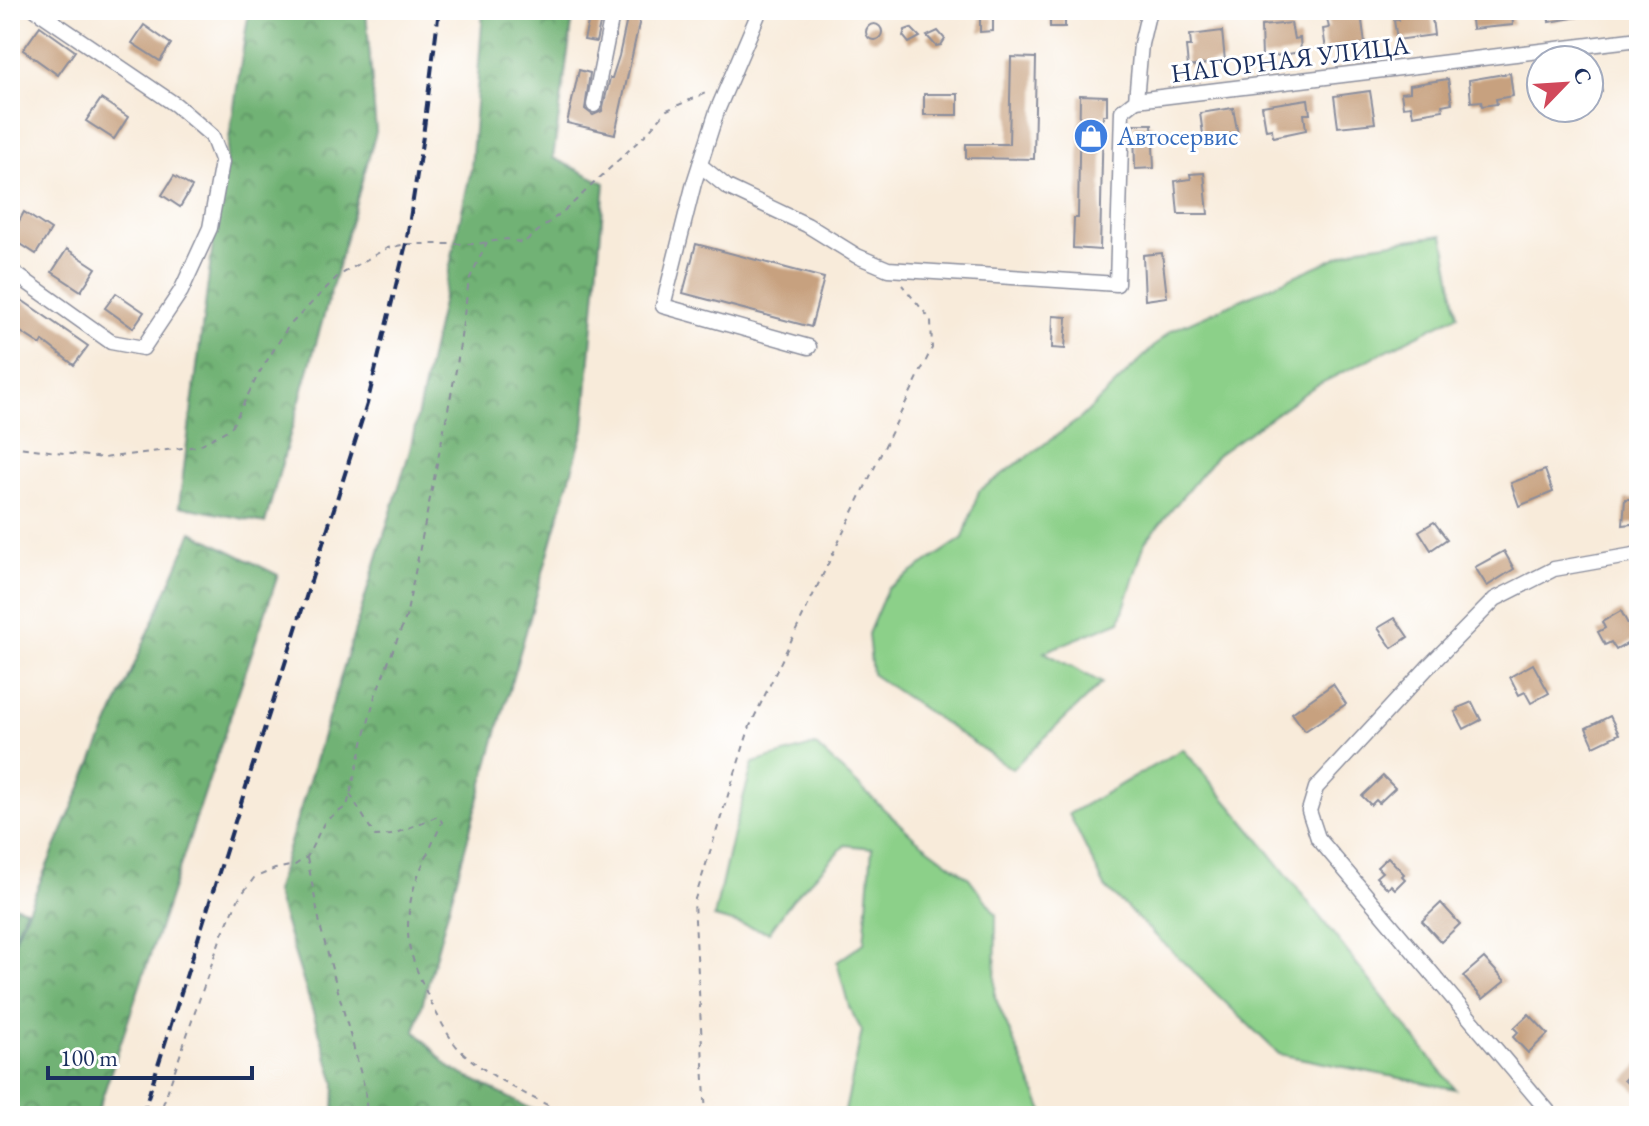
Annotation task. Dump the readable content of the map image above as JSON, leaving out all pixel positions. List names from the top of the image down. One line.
{"streets":{"street":["НАГОРНАЯ УЛИЦА"]},"places":{"shop":["Автосервис"]},"scale_bar":"100 m","north":"top right"}
